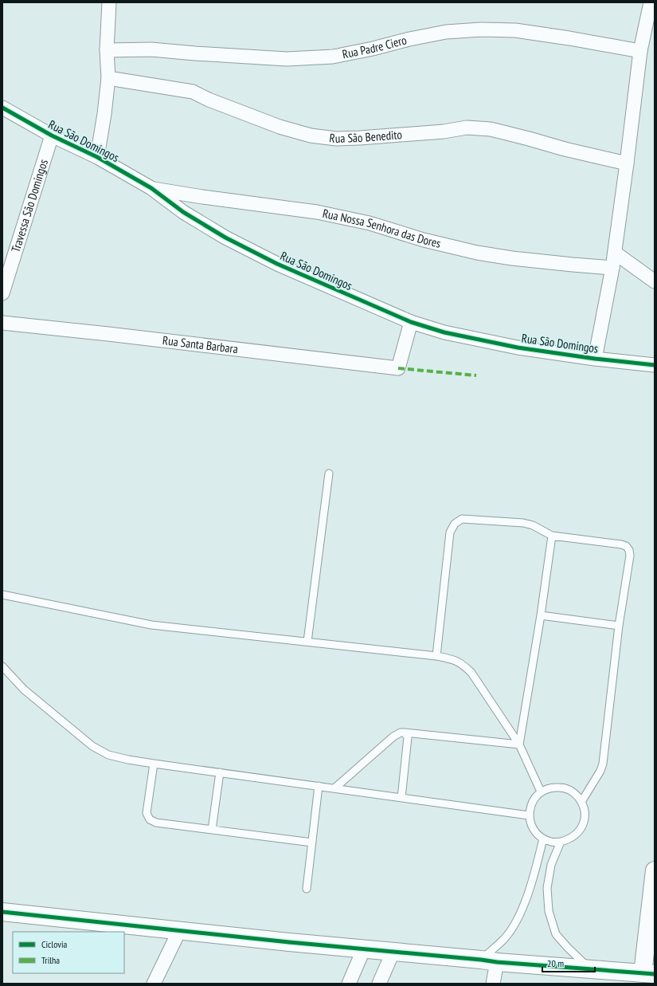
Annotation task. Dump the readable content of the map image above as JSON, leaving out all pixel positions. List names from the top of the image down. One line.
{"streets":{"street":["Rua Padre Ciero","Rua São Benedito","Rua São Domingos","Travessa São Domingos","Rua Nossa Senhora das Dores","Rua Santa Barbara"]},"crossings":[["Rua São Domingos","Travessa São Domingos"],["Rua São Domingos","Rua Nossa Senhora das Dores"],["Rua São Domingos","Rua Santa Barbara"]],"legend":["Ciclovia","Trilha"],"scale_bar":"20 m"}
